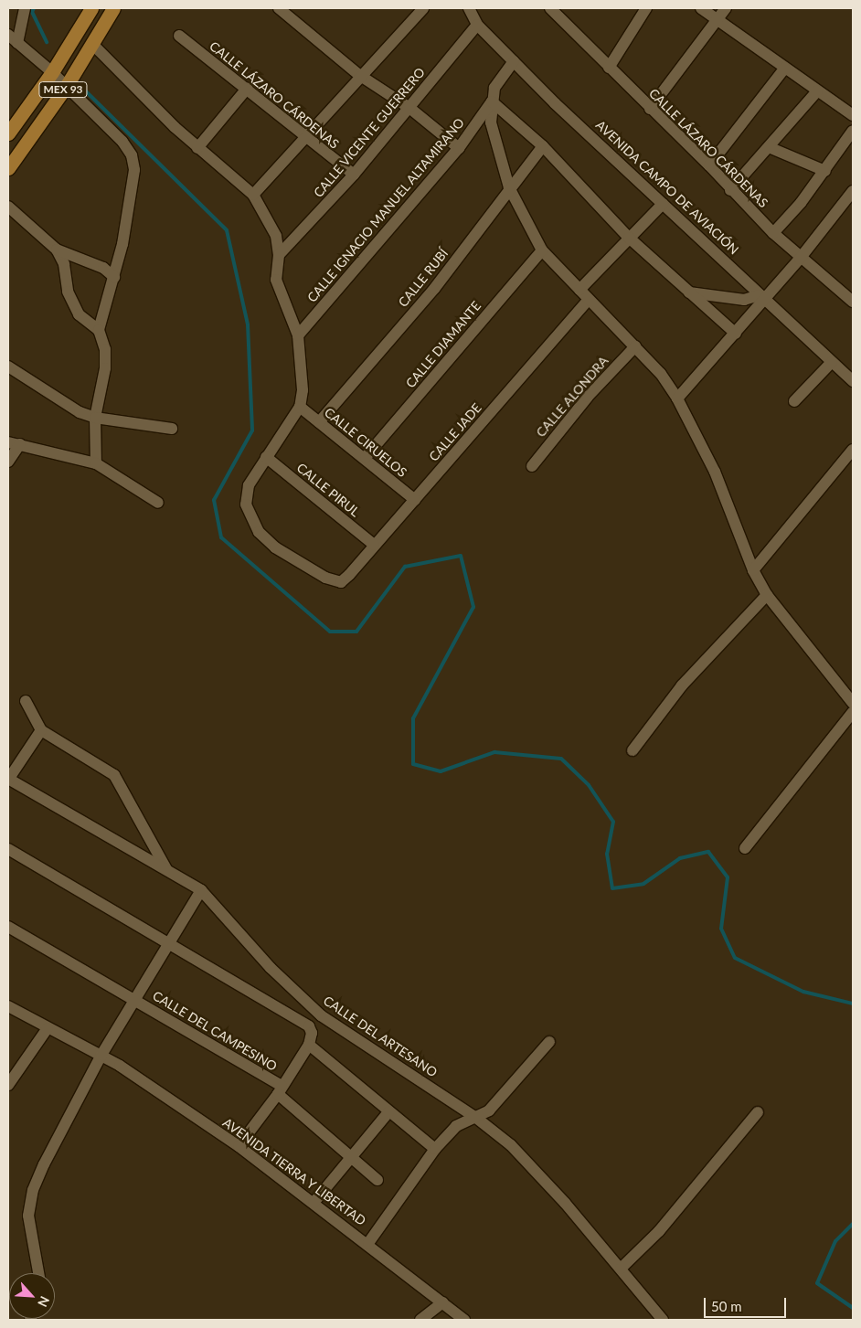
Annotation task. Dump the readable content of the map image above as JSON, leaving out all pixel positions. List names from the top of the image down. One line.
{"streets":{"main road":["MEX 93"],"street":["CALLE LÁZARO CÁRDENAS","CALLE VICENTE GUERRERO","AVENIDA CAMPO DE AVIACIÓN","CALLE IGNACIO MANUEL ALTAMIRANO","CALLE RUBÍ","CALLE DIAMANTE","CALLE ALONDRA","CALLE JADE","CALLE CIRUELOS","CALLE PIRUL","CALLE DEL CAMPESINO","CALLE DEL ARTESANO","AVENIDA TIERRA Y LIBERTAD"]},"crossings":[["CALLE LÁZARO CÁRDENAS","CALLE VICENTE GUERRERO"],["CALLE VICENTE GUERRERO","AVENIDA CAMPO DE AVIACIÓN"],["CALLE RUBÍ","CALLE CIRUELOS"],["CALLE DIAMANTE","CALLE CIRUELOS"],["CALLE JADE","CALLE CIRUELOS"],["CALLE JADE","CALLE PIRUL"]],"scale_bar":"50 m","north":"bottom right"}
